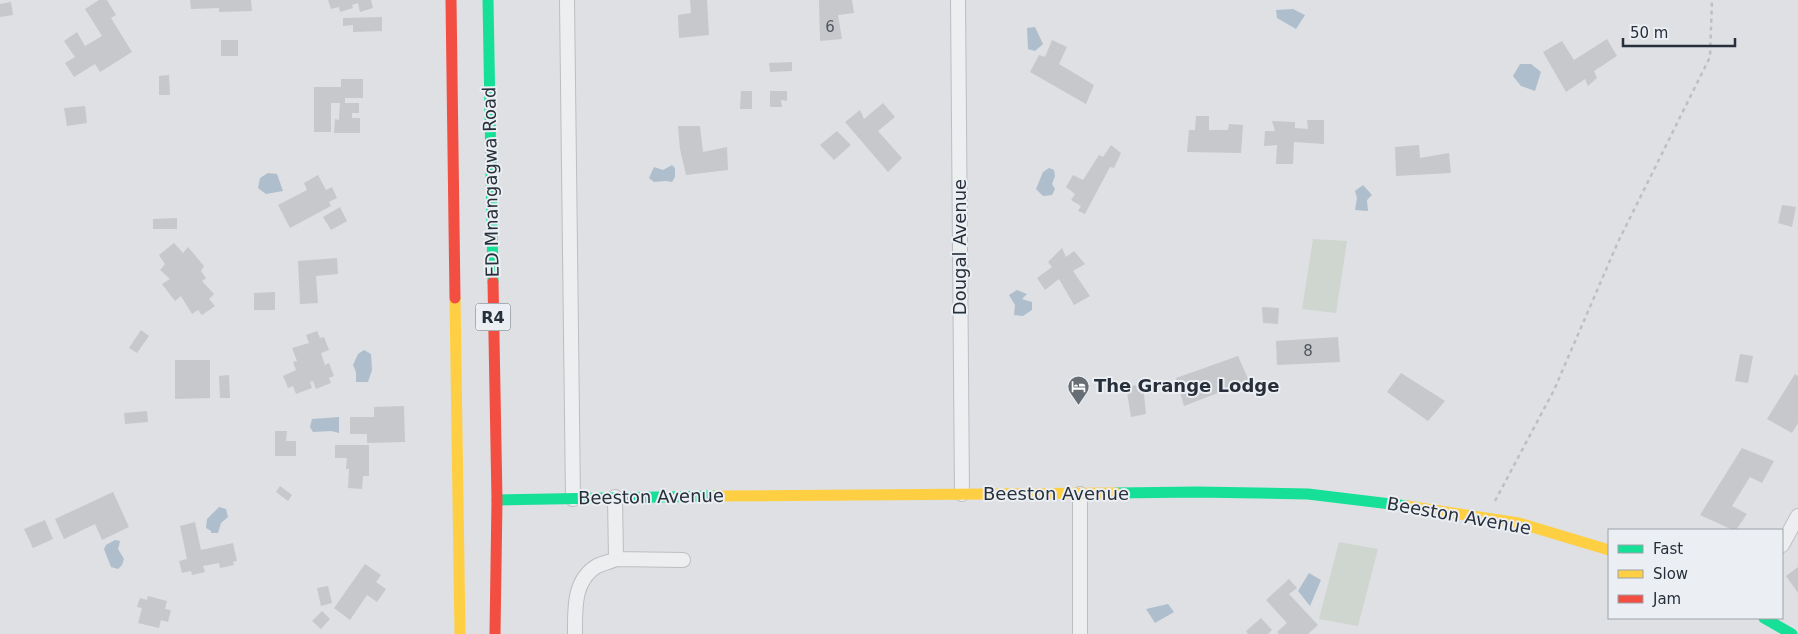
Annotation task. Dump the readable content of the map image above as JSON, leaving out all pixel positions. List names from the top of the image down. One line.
{"streets":{"main road":["ED Mnangagwa Road","R4","Beeston Avenue"],"street":["Dougal Avenue"]},"crossings":[["ED Mnangagwa Road","Beeston Avenue"],["Dougal Avenue","Beeston Avenue"]],"places":{"hotel":["The Grange Lodge"]},"house_numbers":["6","8"],"legend":["Fast","Slow","Jam"],"scale_bar":"50 m"}
